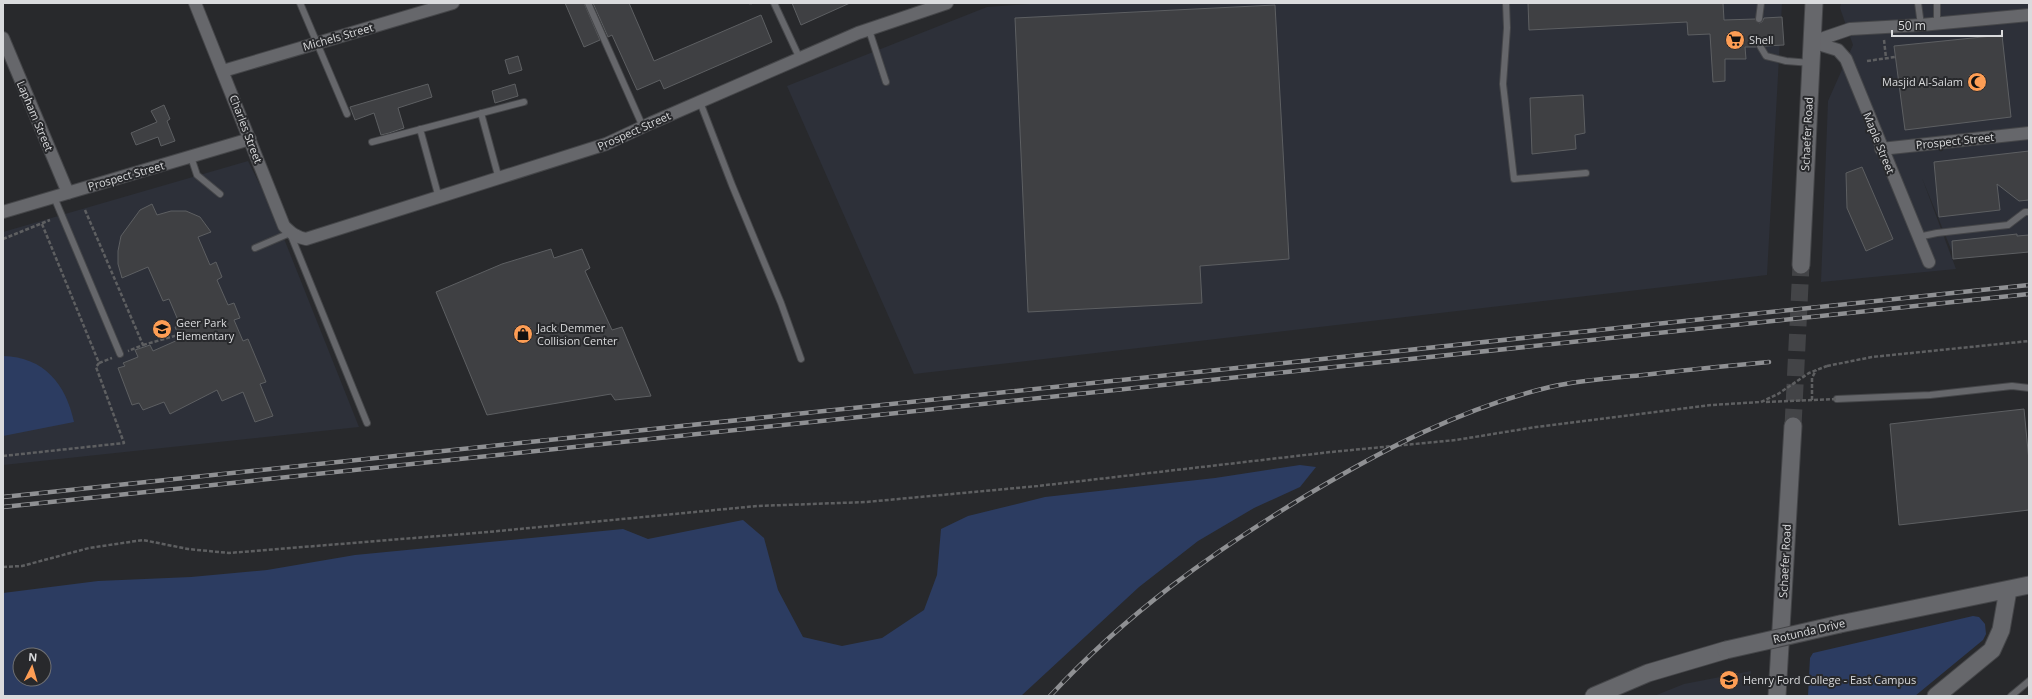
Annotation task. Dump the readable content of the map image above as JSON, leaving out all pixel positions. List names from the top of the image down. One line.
{"streets":{"main road":["Schaefer Road","Rotunda Drive"],"street":["Michels Street","Lapham Street","Charles Street","Prospect Street","Maple Street"]},"crossings":[["Michels Street","Charles Street"],["Lapham Street","Prospect Street"],["Charles Street","Prospect Street"],["Prospect Street","Maple Street"],["Schaefer Road","Maple Street"]],"places":{"supermarket":["Shell"],"mosque":["Masjid Al-Salam"],"school or university":["Geer Park Elementary","Henry Ford College - East Campus"],"shop":["Jack Demmer Collision Center"]},"scale_bar":"50 m","north":"top"}
